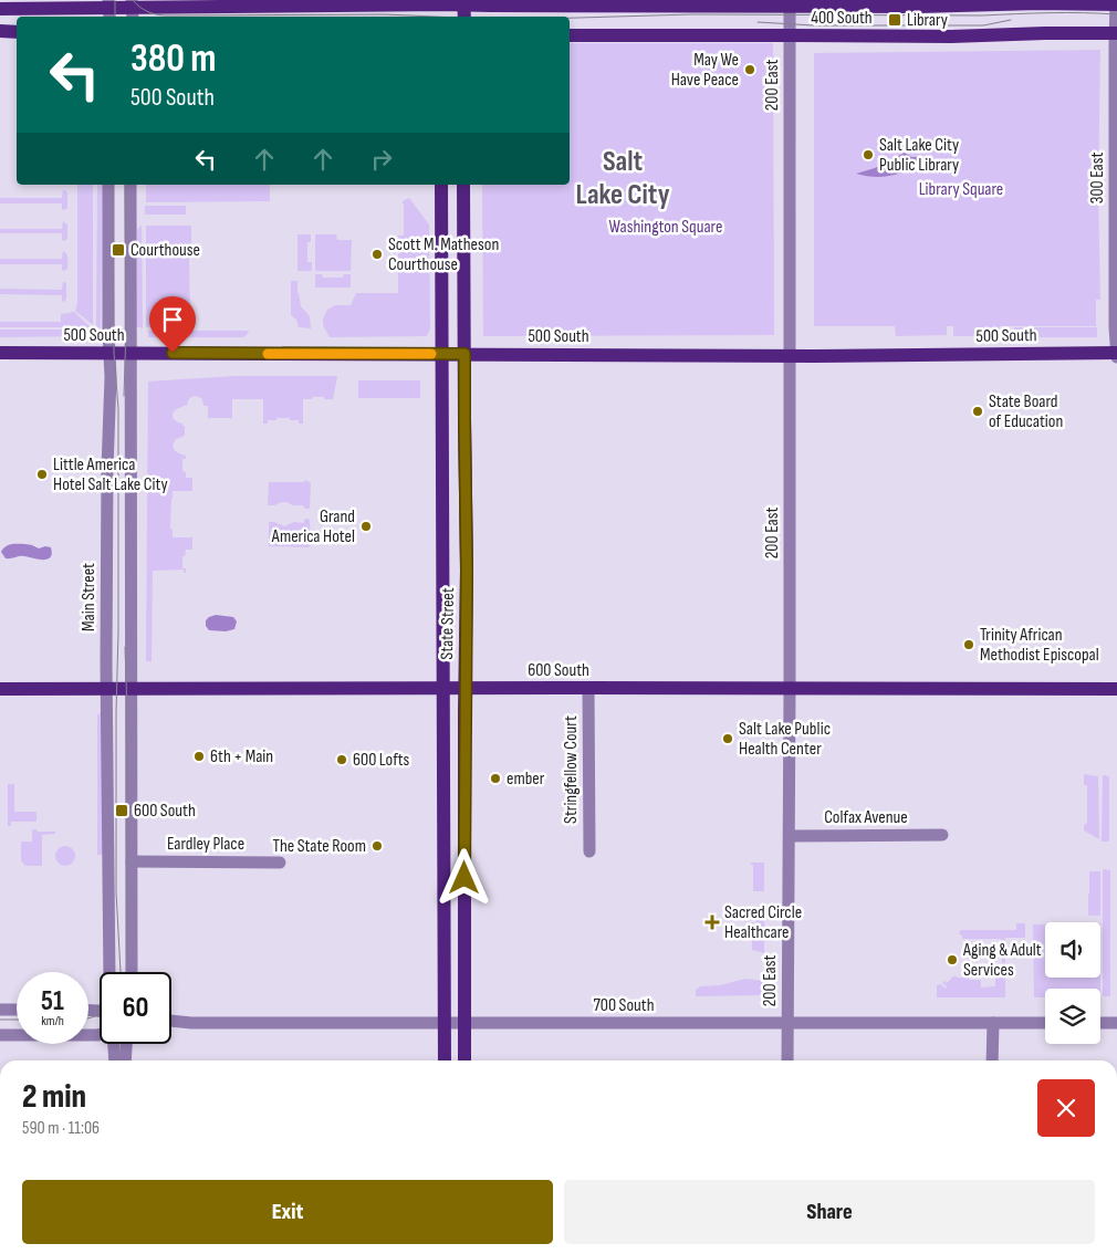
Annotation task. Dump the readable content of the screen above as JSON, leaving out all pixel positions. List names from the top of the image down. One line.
{"streets":{"main road":["400 South","500 South","State Street","600 South"],"street":["200 East","300 East","Main Street","Stringfellow Court","Colfax Avenue","Eardley Place","700 South"]},"crossings":[["400 South","200 East"],["400 South","300 East"],["200 East","500 South"],["200 East","600 South"],["200 East","Colfax Avenue"],["200 East","700 South"],["300 East","500 South"],["500 South","Main Street"],["500 South","State Street"],["Main Street","600 South"],["State Street","600 South"],["State Street","700 South"],["600 South","Stringfellow Court"]],"districts":["Salt Lake City"],"parks":["Library Square","Washington Square"],"places":{"transit":["Library","Courthouse","600 South"],"other":["May We Have Peace","Salt Lake City Public Library","Scott M. Matheson Courthouse","State Board of Education","Little America Hotel Salt Lake City","Grand America Hotel","Trinity African Methodist Episcopal","Salt Lake Public Health Center","6th + Main","600 Lofts","ember","The State Room","Aging & Adult Services"],"health":["Sacred Circle Healthcare"]},"page":{"turn":["380 m","500 South"],"speed":"51 km/h","limit":"60","heading":["2 min","590 m · 11:06"],"buttons":["Exit","Share"]}}
